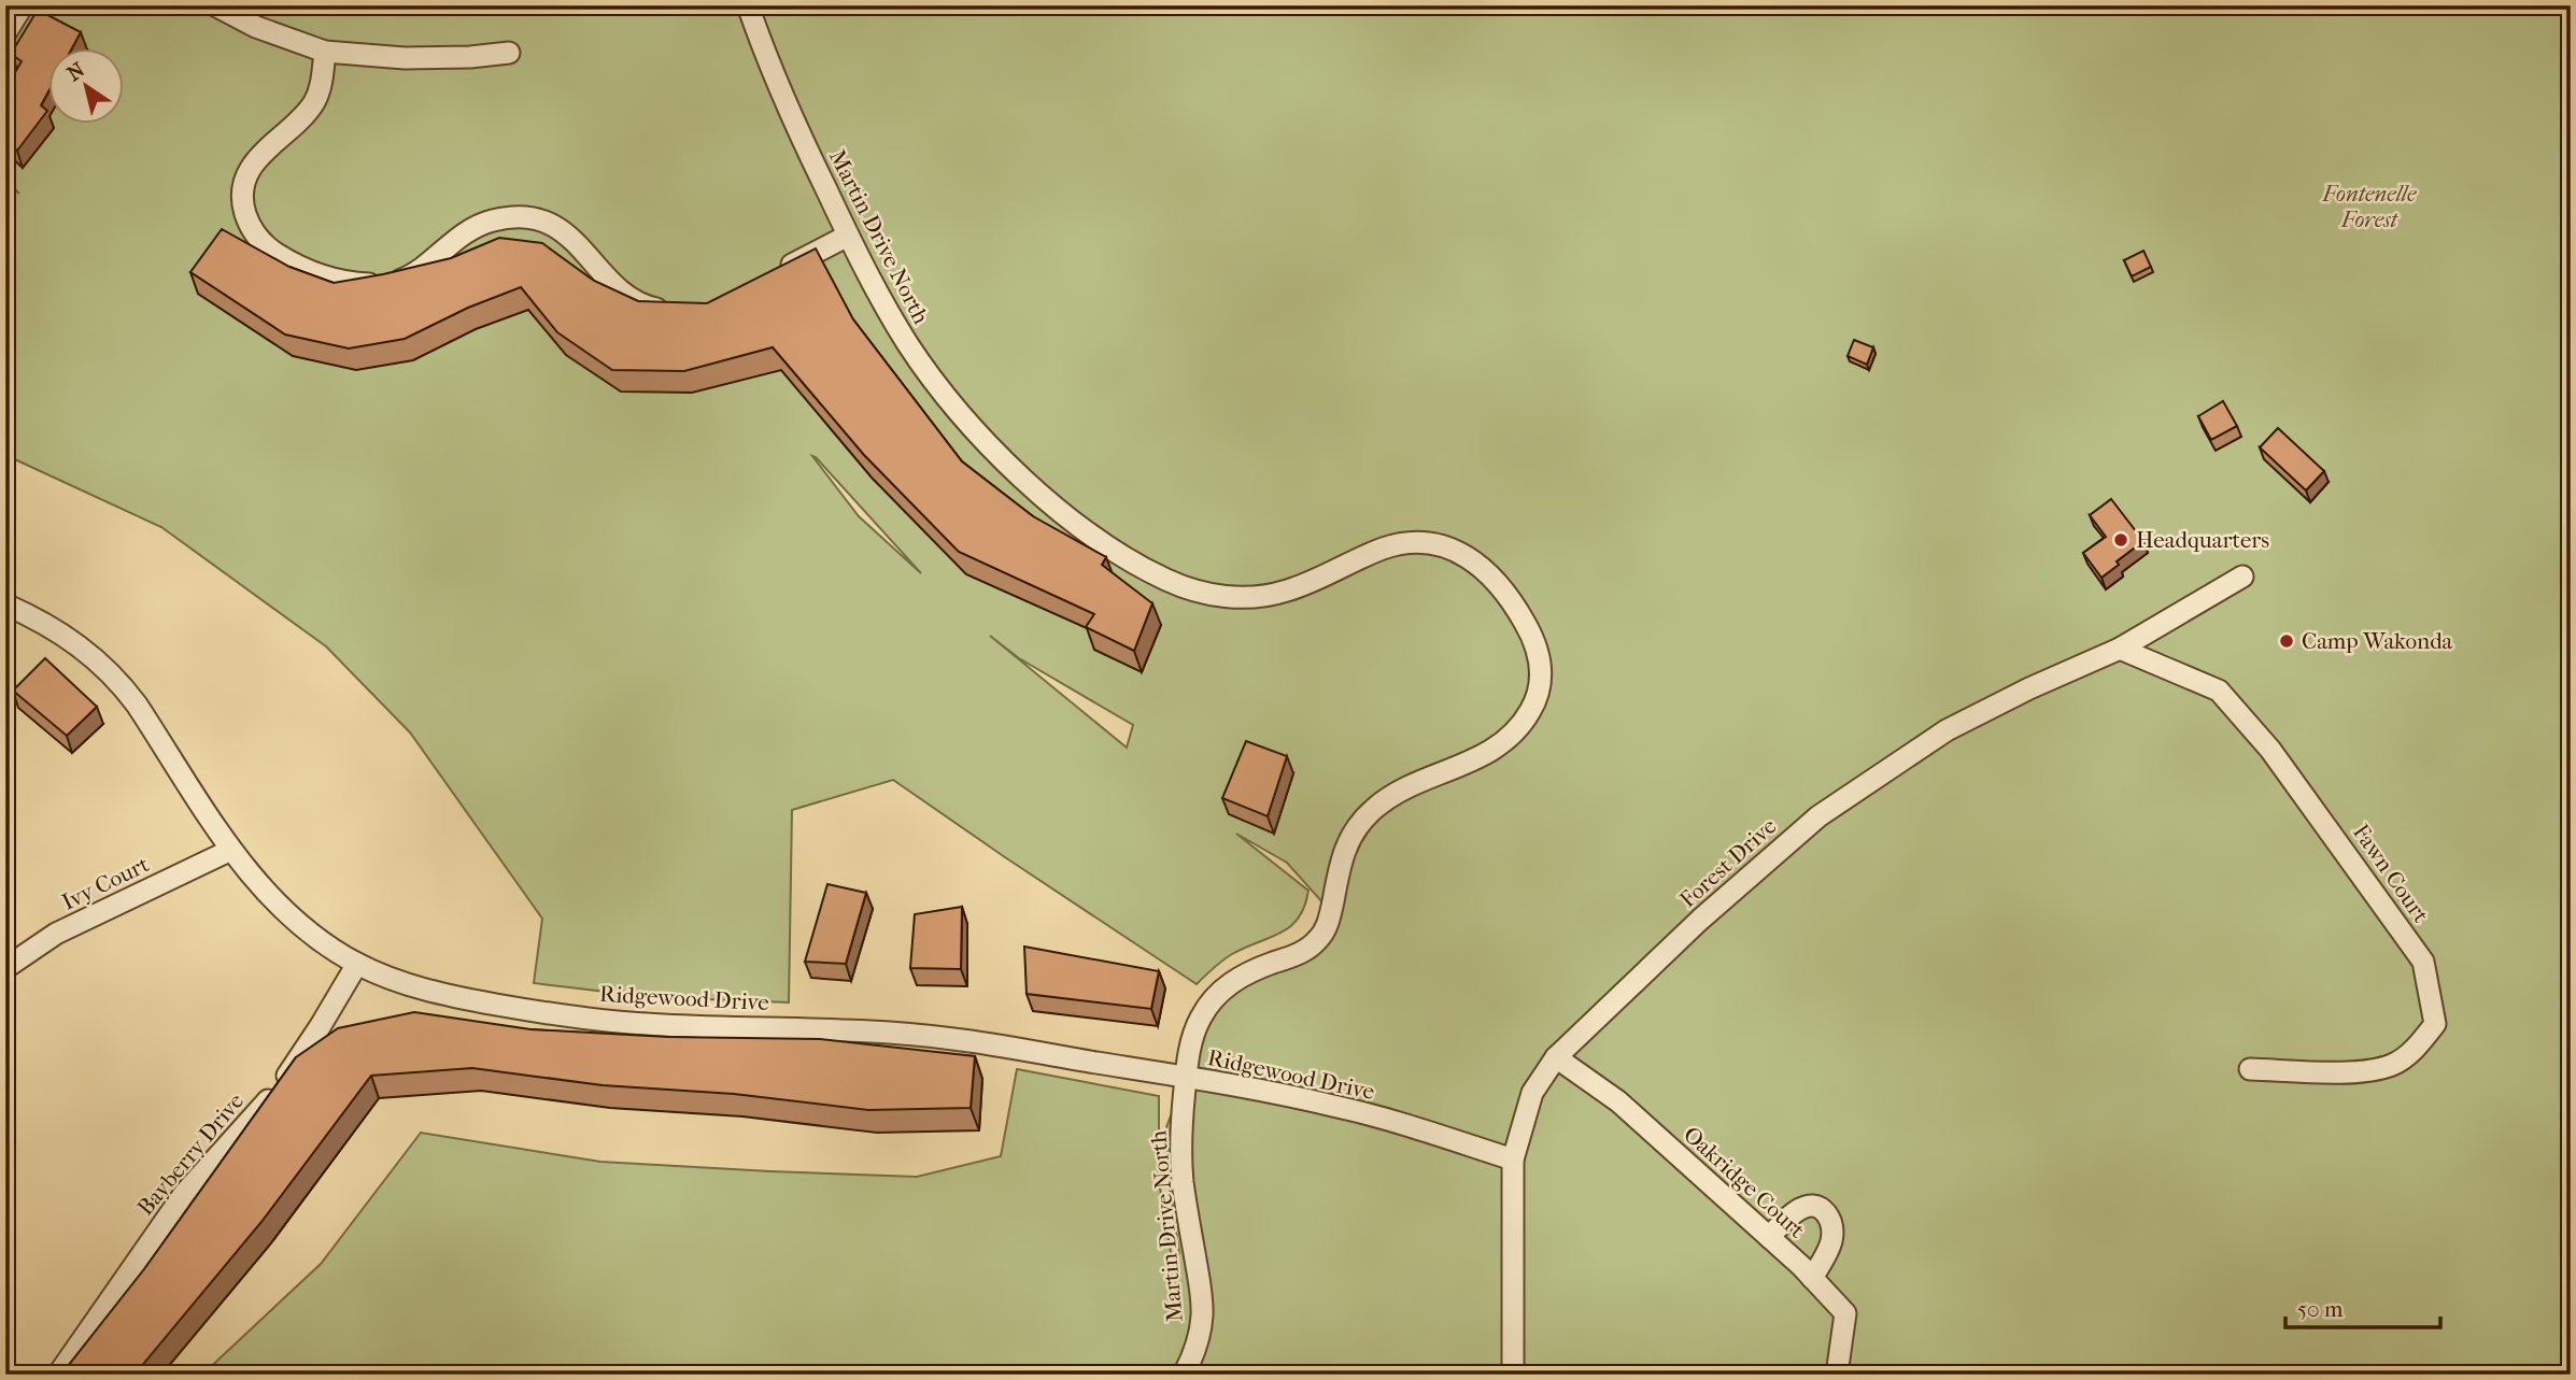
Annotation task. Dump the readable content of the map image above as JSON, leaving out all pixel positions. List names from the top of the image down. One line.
{"streets":{"street":["Martin Drive North","Forest Drive","Fawn Court","Ivy Court","Ridgewood Drive","Bayberry Drive","Oakridge Court"]},"crossings":[["Martin Drive North","Ridgewood Drive"],["Forest Drive","Fawn Court"],["Forest Drive","Ridgewood Drive"],["Forest Drive","Oakridge Court"],["Ivy Court","Ridgewood Drive"],["Ridgewood Drive","Bayberry Drive"]],"parks":["Fontenelle Forest"],"places":["Headquarters","Camp Wakonda"],"scale_bar":"50 m","north":"top left"}
